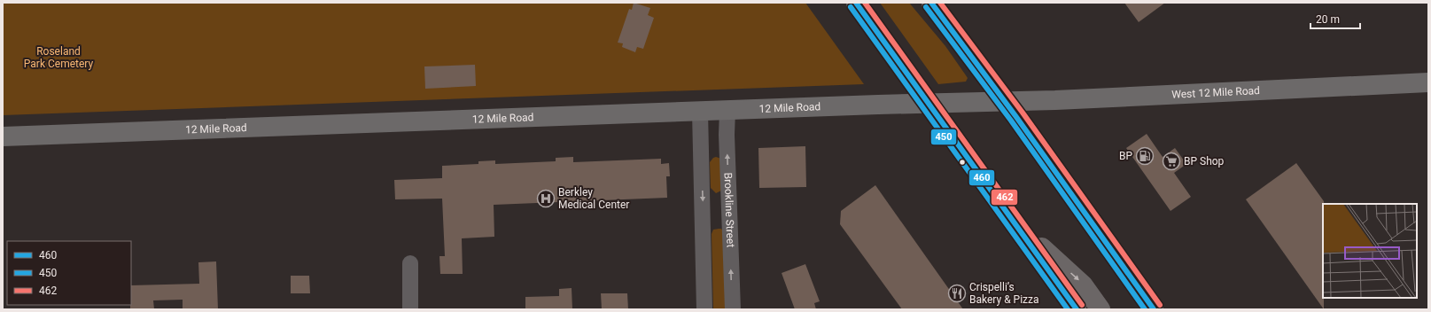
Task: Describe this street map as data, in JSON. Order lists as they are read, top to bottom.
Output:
{
  "streets": {
    "main road": ["West 12 Mile Road", "12 Mile Road"],
    "street": ["Brookline Street"]
  },
  "crossings": [
    ["West 12 Mile Road", "12 Mile Road"],
    ["12 Mile Road", "Brookline Street"]
  ],
  "parks": ["Roseland Park Cemetery"],
  "places": {
    "fuel station": ["BP"],
    "supermarket": ["BP Shop"],
    "hospital": ["Berkley Medical Center"],
    "restaurant": ["Crispelli’s Bakery & Pizza"]
  },
  "lines": ["transit line 460", "transit line 462", "transit line 450"],
  "legend": ["460", "450", "462"],
  "scale_bar": "20 m"
}
